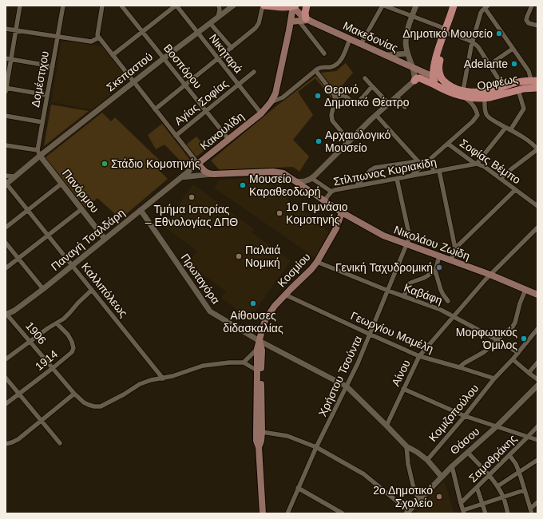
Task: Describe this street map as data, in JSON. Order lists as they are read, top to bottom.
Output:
{
  "streets": {
    "main road": [
      "Μακεδονίας",
      "Ορφέως",
      "Κακουλίδη",
      "Στίλπωνος Κυριακίδη",
      "Νικολάου Ζωίδη",
      "Κοσμίου"
    ],
    "street": [
      "Νικηταρά",
      "Βοσπόρου",
      "Σκεπαστού",
      "Δομέστιχου",
      "Αγίας Σοφίας",
      "Σοφίας Βέμπο",
      "Πανόρμου",
      "Παναγή Τσαλδάρη",
      "Πρωταγόρα",
      "Καλλιπόλεως",
      "Καβάφη",
      "Γεωργίου Μαμέλη",
      "1906",
      "1914",
      "Αίνου",
      "Χρήστου Τσούντα",
      "Κομιζοπούλου",
      "Θάσου",
      "Σαμοθράκης"
    ]
  },
  "crossings": [
    ["Μακεδονίας", "Ορφέως"],
    ["Μακεδονίας", "Κακουλίδη"],
    ["Νικηταρά", "Σκεπαστού"],
    ["Νικηταρά", "Αγίας Σοφίας"],
    ["Νικηταρά", "Κακουλίδη"],
    ["Βοσπόρου", "Σκεπαστού"],
    ["Βοσπόρου", "Αγίας Σοφίας"],
    ["Βοσπόρου", "Κακουλίδη"],
    ["Σκεπαστού", "Δομέστιχου"],
    ["Σκεπαστού", "Πανόρμου"],
    ["Σκεπαστού", "Καλλιπόλεως"],
    ["Δομέστιχου", "Πανόρμου"],
    ["Κακουλίδη", "Παναγή Τσαλδάρη"],
    ["Σοφίας Βέμπο", "Στίλπωνος Κυριακίδη"],
    ["Στίλπωνος Κυριακίδη", "Νικολάου Ζωίδη"],
    ["Πανόρμου", "Παναγή Τσαλδάρη"],
    ["Παναγή Τσαλδάρη", "Πρωταγόρα"],
    ["Παναγή Τσαλδάρη", "Καλλιπόλεως"],
    ["Παναγή Τσαλδάρη", "1906"],
    ["Νικολάου Ζωίδη", "Κοσμίου"],
    ["Νικολάου Ζωίδη", "Αίνου"],
    ["Νικολάου Ζωίδη", "Χρήστου Τσούντα"],
    ["Κοσμίου", "Πρωταγόρα"],
    ["Κοσμίου", "Καβάφη"],
    ["Κοσμίου", "Γεωργίου Μαμέλη"],
    ["Πρωταγόρα", "Αίνου"],
    ["Πρωταγόρα", "Χρήστου Τσούντα"],
    ["Πρωταγόρα", "Κομιζοπούλου"],
    ["Πρωταγόρα", "Θάσου"],
    ["Καλλιπόλεως", "1906"],
    ["Καβάφη", "Αίνου"],
    ["Καβάφη", "Χρήστου Τσούντα"],
    ["Καβάφη", "Κομιζοπούλου"],
    ["Γεωργίου Μαμέλη", "Αίνου"],
    ["Γεωργίου Μαμέλη", "Χρήστου Τσούντα"],
    ["Γεωργίου Μαμέλη", "Κομιζοπούλου"],
    ["1906", "1914"]
  ],
  "places": [
    "Δημοτικό Μουσείο",
    "Adelante",
    "Θερινό Δημοτικό Θέατρο",
    "Αρχαιολογικό Μουσείο",
    "Στάδιο Κομοτηνής",
    "Μουσείο Καραθεοδωρή",
    "Τμήμα Ιστορίας – Εθνολογίας ΔΠΘ",
    "1ο Γυμνάσιο Κομοτηνής",
    "Παλαιά Νομική",
    "Γενική Ταχυδρομική",
    "Αίθουσες διδασκαλίας",
    "Μορφωτικός Όμιλος",
    "2ο Δημοτικό Σχολείο"
  ]
}
